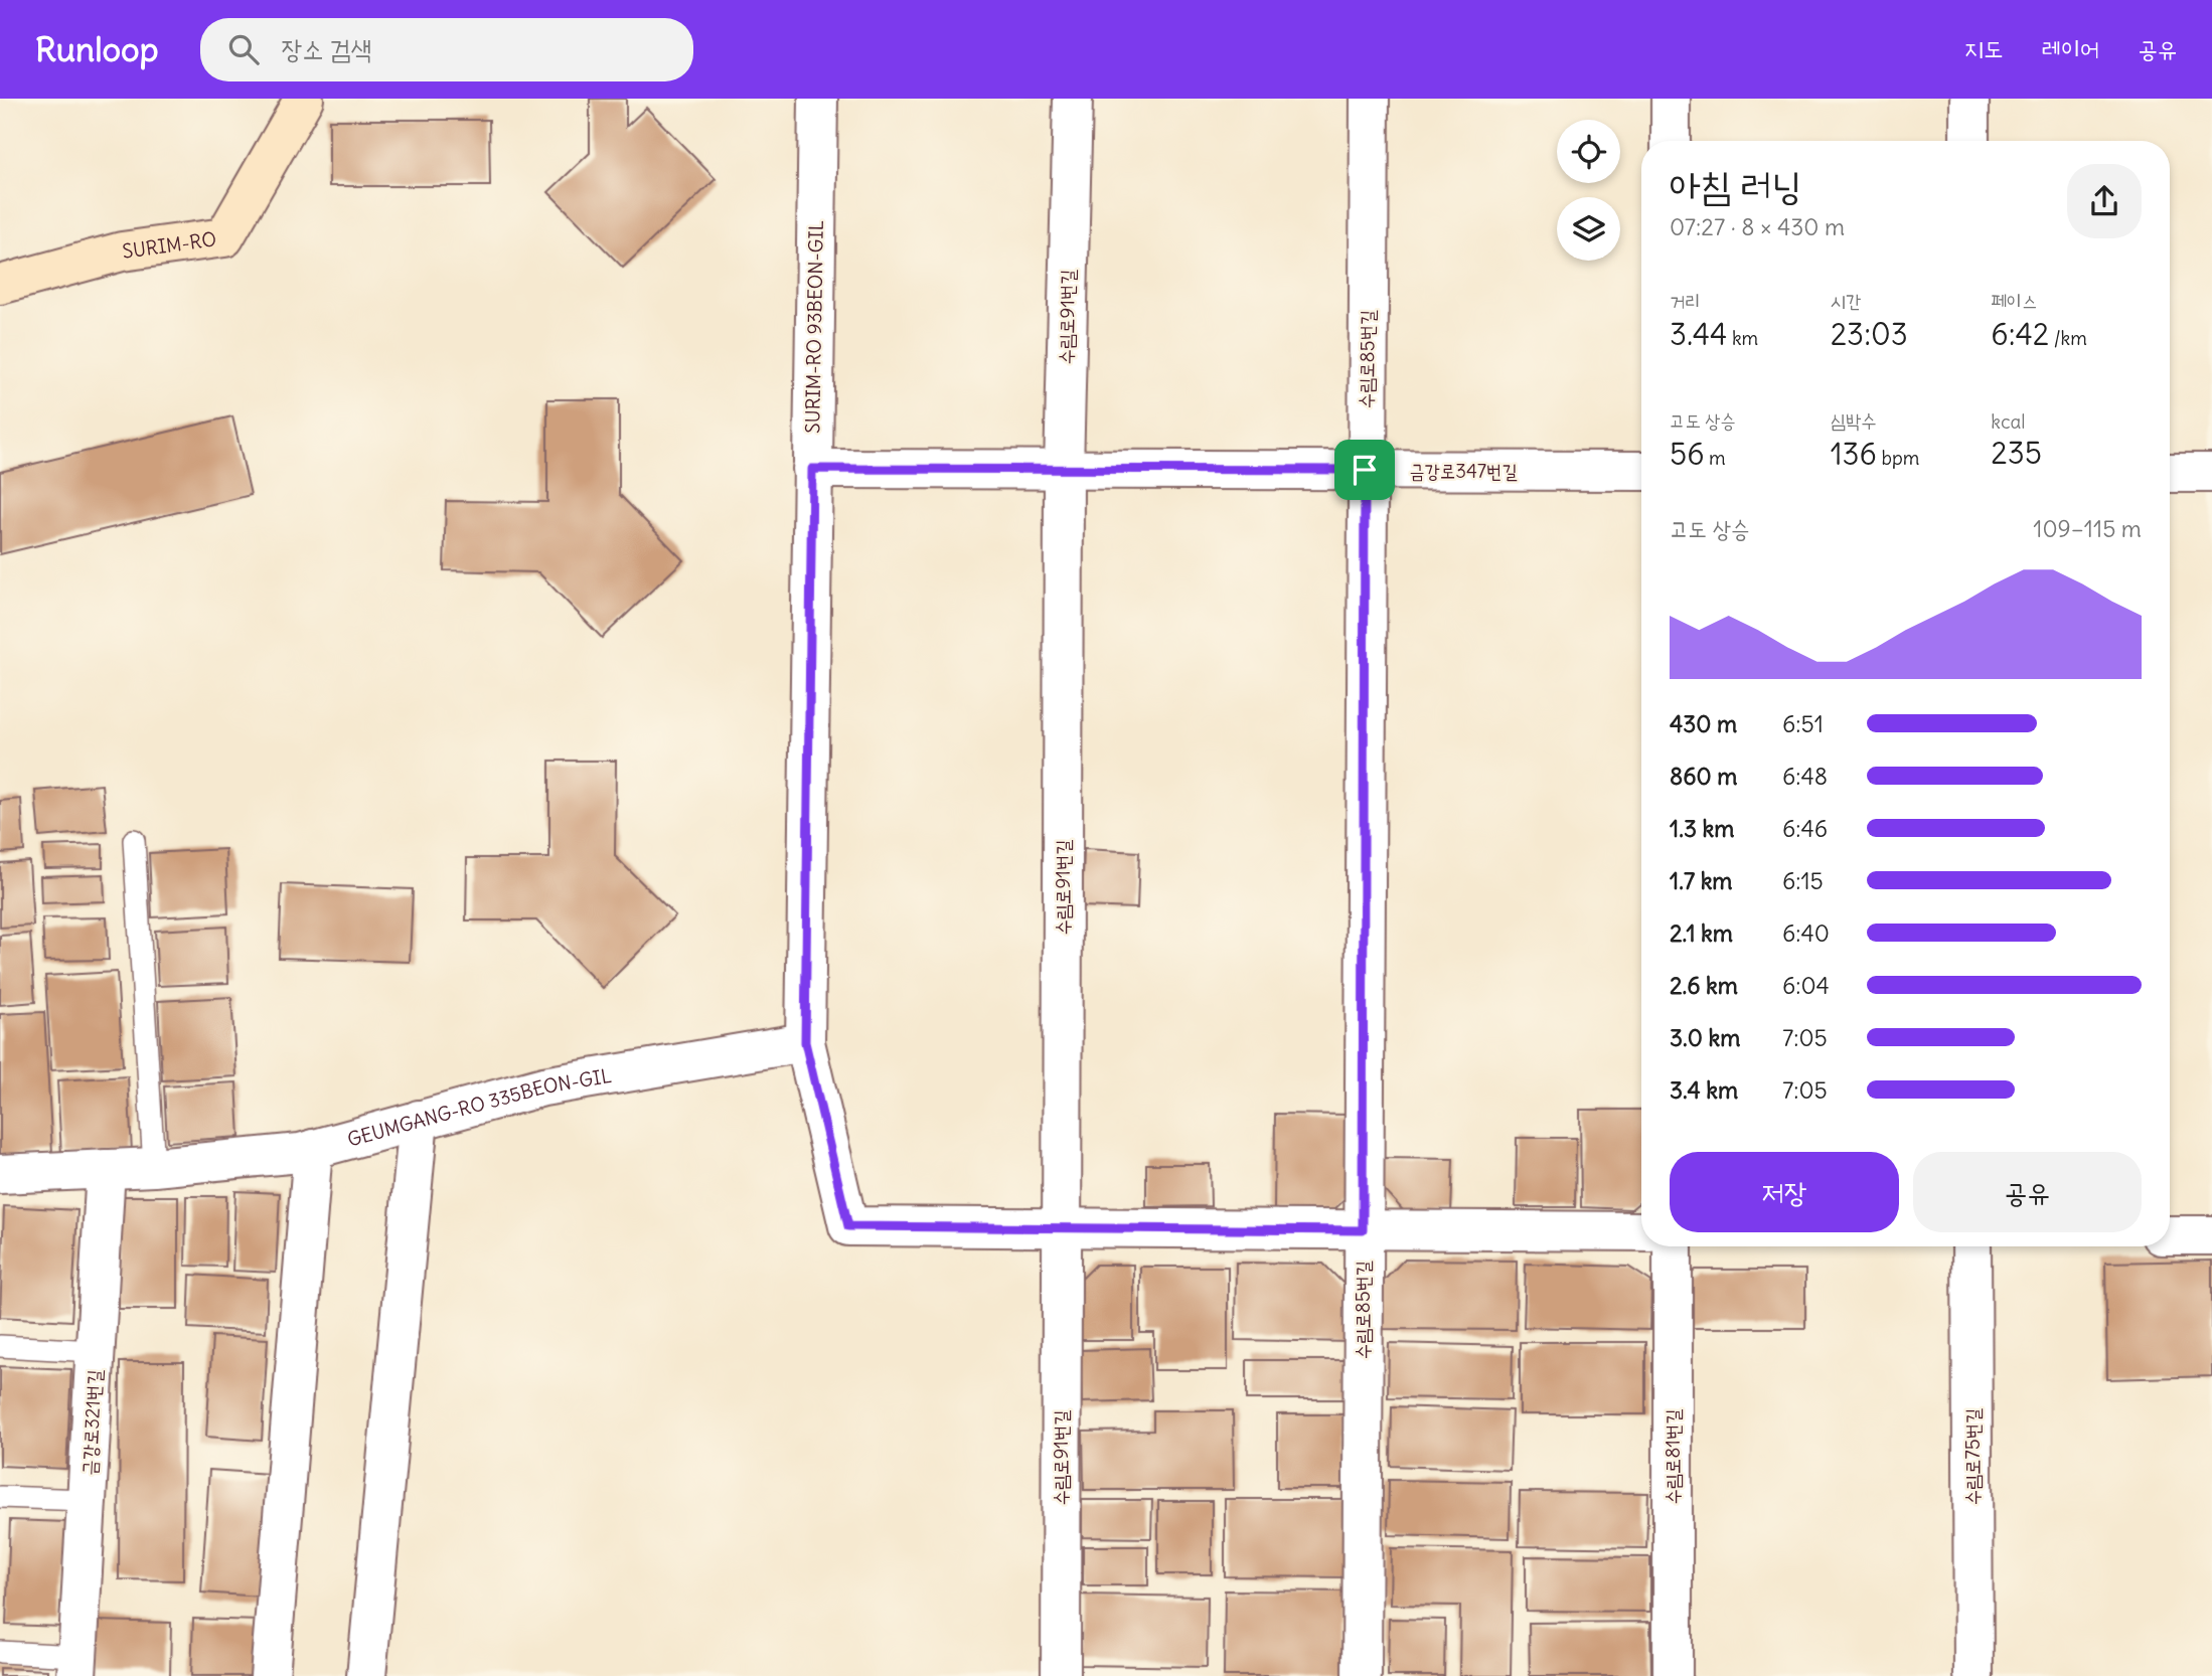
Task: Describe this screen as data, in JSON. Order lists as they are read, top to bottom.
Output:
{
  "streets": {
    "main road": ["SURIM-RO"],
    "street": [
      "수림로91번길",
      "SURIM-RO 93BEON-GIL",
      "수림로85번길",
      "금강로347번길",
      "GEUMGANG-RO 335BEON-GIL",
      "금강로321번길",
      "수림로81번길",
      "수림로75번길"
    ]
  },
  "crossings": [
    ["수림로91번길", "SURIM-RO 93BEON-GIL"],
    ["수림로91번길", "금강로347번길"],
    ["SURIM-RO 93BEON-GIL", "금강로347번길"],
    ["SURIM-RO 93BEON-GIL", "GEUMGANG-RO 335BEON-GIL"],
    ["수림로85번길", "금강로347번길"],
    ["GEUMGANG-RO 335BEON-GIL", "금강로321번길"]
  ],
  "page": {
    "header": "Runloop",
    "search": "장소 검색",
    "nav": ["지도", "레이어", "공유"],
    "heading": ["아침 러닝", "07:27 · 8 × 430 m"],
    "stats": [
      ["거리", "3.44 km"],
      ["시간", "23:03"],
      ["페이스", "6:42 /km"],
      ["고도 상승", "56 m"],
      ["심박수", "136 bpm"],
      ["kcal", "235"]
    ],
    "chart": ["고도 상승", "109–115 m"],
    "list": [
      {
        "name": "430 m",
        "note": "6:51"
      },
      {
        "name": "860 m",
        "note": "6:48"
      },
      {
        "name": "1.3 km",
        "note": "6:46"
      },
      {
        "name": "1.7 km",
        "note": "6:15"
      },
      {
        "name": "2.1 km",
        "note": "6:40"
      },
      {
        "name": "2.6 km",
        "note": "6:04"
      },
      {
        "name": "3.0 km",
        "note": "7:05"
      },
      {
        "name": "3.4 km",
        "note": "7:05"
      }
    ],
    "buttons": ["저장", "공유"]
  }
}
